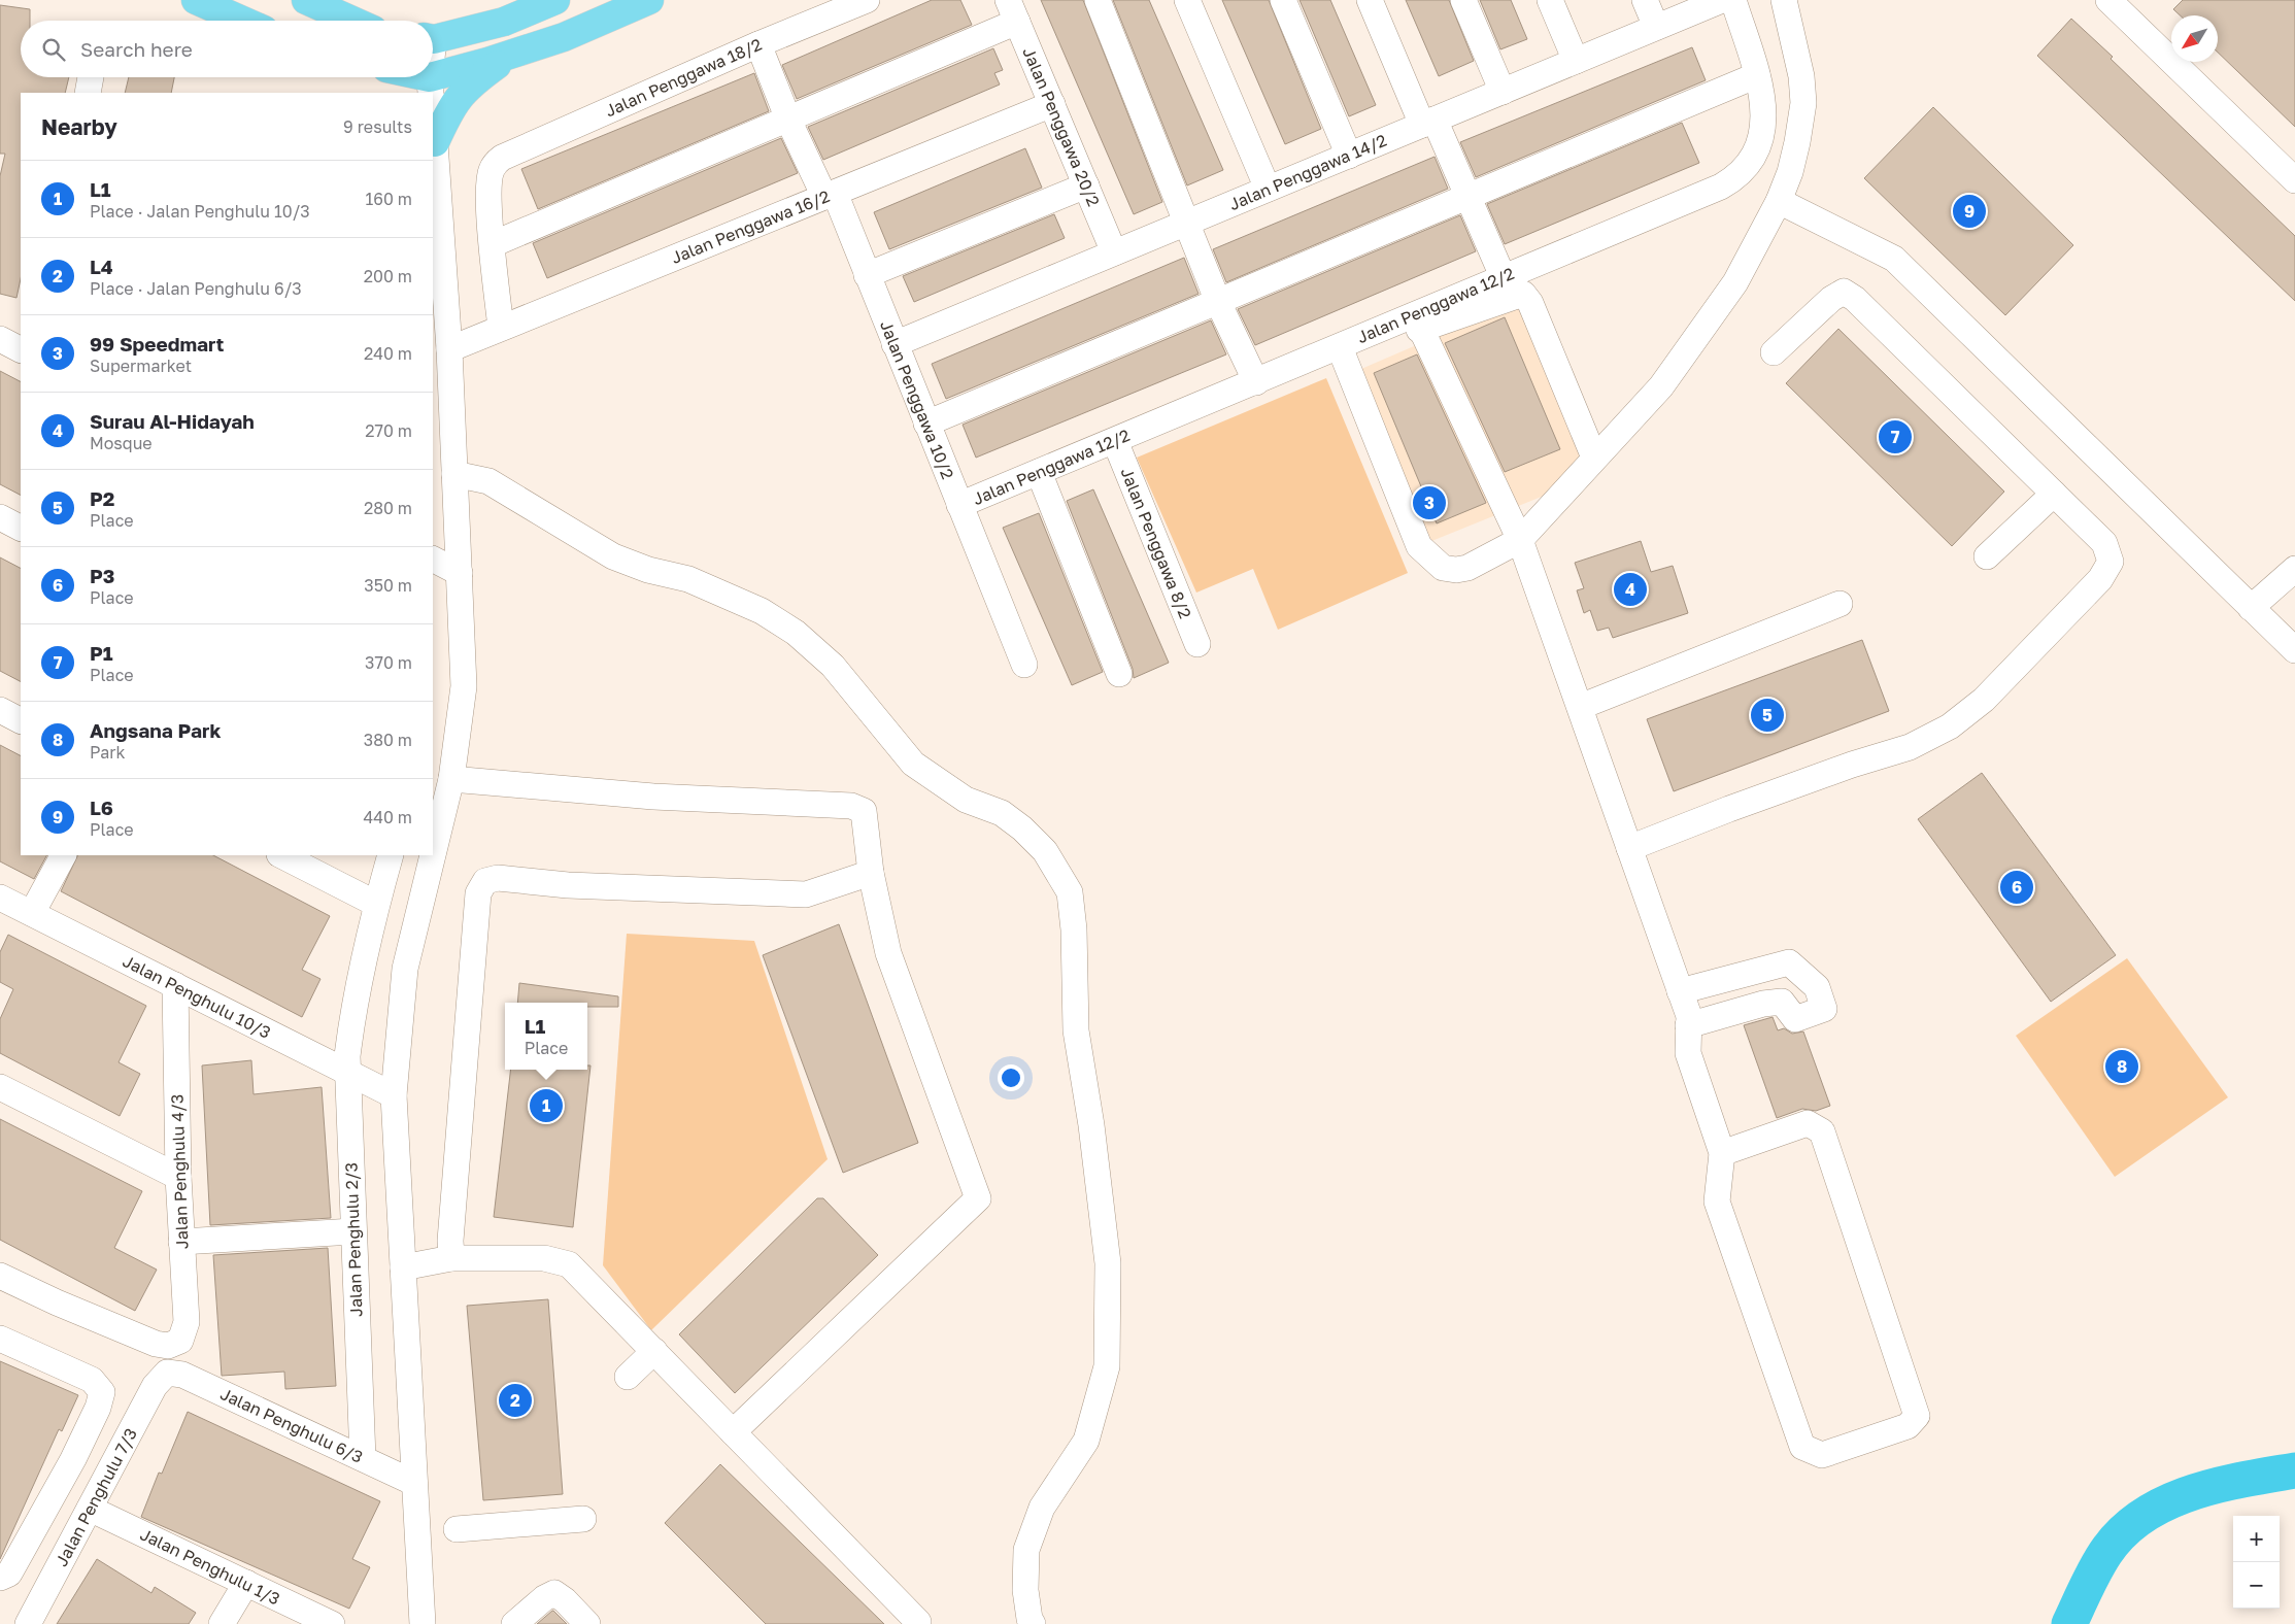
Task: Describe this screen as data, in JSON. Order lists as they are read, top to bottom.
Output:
{
  "streets": {
    "street": [
      "Jalan Penggawa 18/2",
      "Jalan Penggawa 20/2",
      "Jalan Penggawa 14/2",
      "Jalan Penggawa 16/2",
      "Jalan Penggawa 12/2",
      "Jalan Penggawa 10/2",
      "Jalan Penggawa 8/2",
      "Jalan Penghulu 10/3",
      "Jalan Penghulu 4/3",
      "Jalan Penghulu 2/3",
      "Jalan Penghulu 6/3",
      "Jalan Penghulu 7/3",
      "Jalan Penghulu 1/3"
    ]
  },
  "crossings": [
    ["Jalan Penggawa 18/2", "Jalan Penggawa 10/2"],
    ["Jalan Penggawa 20/2", "Jalan Penggawa 14/2"],
    ["Jalan Penggawa 20/2", "Jalan Penggawa 16/2"],
    ["Jalan Penggawa 14/2", "Jalan Penggawa 10/2"],
    ["Jalan Penggawa 16/2", "Jalan Penggawa 10/2"],
    ["Jalan Penggawa 12/2", "Jalan Penggawa 10/2"],
    ["Jalan Penggawa 12/2", "Jalan Penggawa 8/2"],
    ["Jalan Penghulu 10/3", "Jalan Penghulu 4/3"],
    ["Jalan Penghulu 10/3", "Jalan Penghulu 2/3"],
    ["Jalan Penghulu 2/3", "Jalan Penghulu 6/3"],
    ["Jalan Penghulu 6/3", "Jalan Penghulu 7/3"],
    ["Jalan Penghulu 7/3", "Jalan Penghulu 1/3"]
  ],
  "north": "bottom left",
  "page": {
    "search": "Search here",
    "heading": ["Nearby", "9 results"],
    "list": [
      {
        "mark": "1",
        "name": "L1",
        "note": "Place · Jalan Penghulu 10/3",
        "value": "160 m"
      },
      {
        "mark": "2",
        "name": "L4",
        "note": "Place · Jalan Penghulu 6/3",
        "value": "200 m"
      },
      {
        "mark": "3",
        "name": "99 Speedmart",
        "note": "Supermarket",
        "value": "240 m"
      },
      {
        "mark": "4",
        "name": "Surau Al-Hidayah",
        "note": "Mosque",
        "value": "270 m"
      },
      {
        "mark": "5",
        "name": "P2",
        "note": "Place",
        "value": "280 m"
      },
      {
        "mark": "6",
        "name": "P3",
        "note": "Place",
        "value": "350 m"
      },
      {
        "mark": "7",
        "name": "P1",
        "note": "Place",
        "value": "370 m"
      },
      {
        "mark": "8",
        "name": "Angsana Park",
        "note": "Park",
        "value": "380 m"
      },
      {
        "mark": "9",
        "name": "L6",
        "note": "Place",
        "value": "440 m"
      }
    ],
    "pins": [
      "9",
      "7",
      "3",
      "4",
      "5",
      "6",
      "8",
      "1",
      "2"
    ],
    "popup": ["L1", "Place"],
    "map_buttons": ["+", "−"]
  }
}
